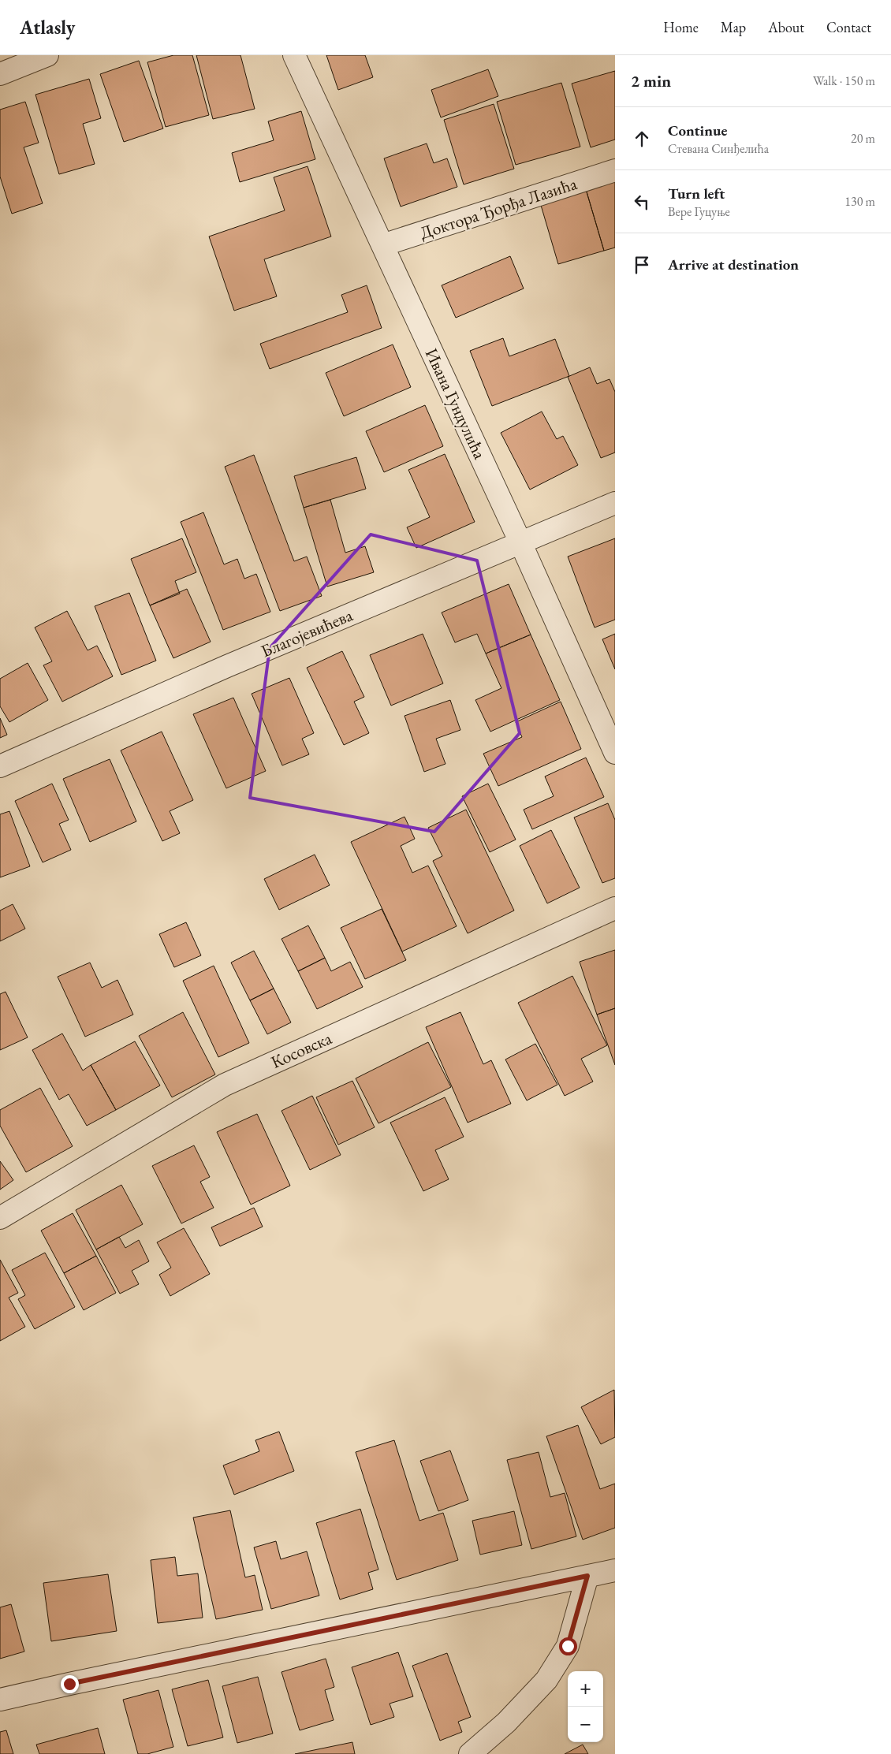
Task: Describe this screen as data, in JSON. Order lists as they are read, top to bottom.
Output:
{
  "streets": {
    "street": [
      "Доктора Ђорђа Лазића",
      "Ивана Гундулића",
      "Благојевићева",
      "Косовска"
    ]
  },
  "crossings": [
    ["Доктора Ђорђа Лазића", "Ивана Гундулића"],
    ["Ивана Гундулића", "Благојевићева"]
  ],
  "page": {
    "header": "Atlasly",
    "nav": [
      "Home",
      "Map",
      "About",
      "Contact"
    ],
    "heading": ["2 min", "Walk · 150 m"],
    "list": [
      ["Continue", "Стевана Синђелића", "20 m"],
      ["Turn left", "Вере Гуцуње", "130 m"],
      "Arrive at destination"
    ],
    "map_buttons": ["+", "−"]
  }
}
